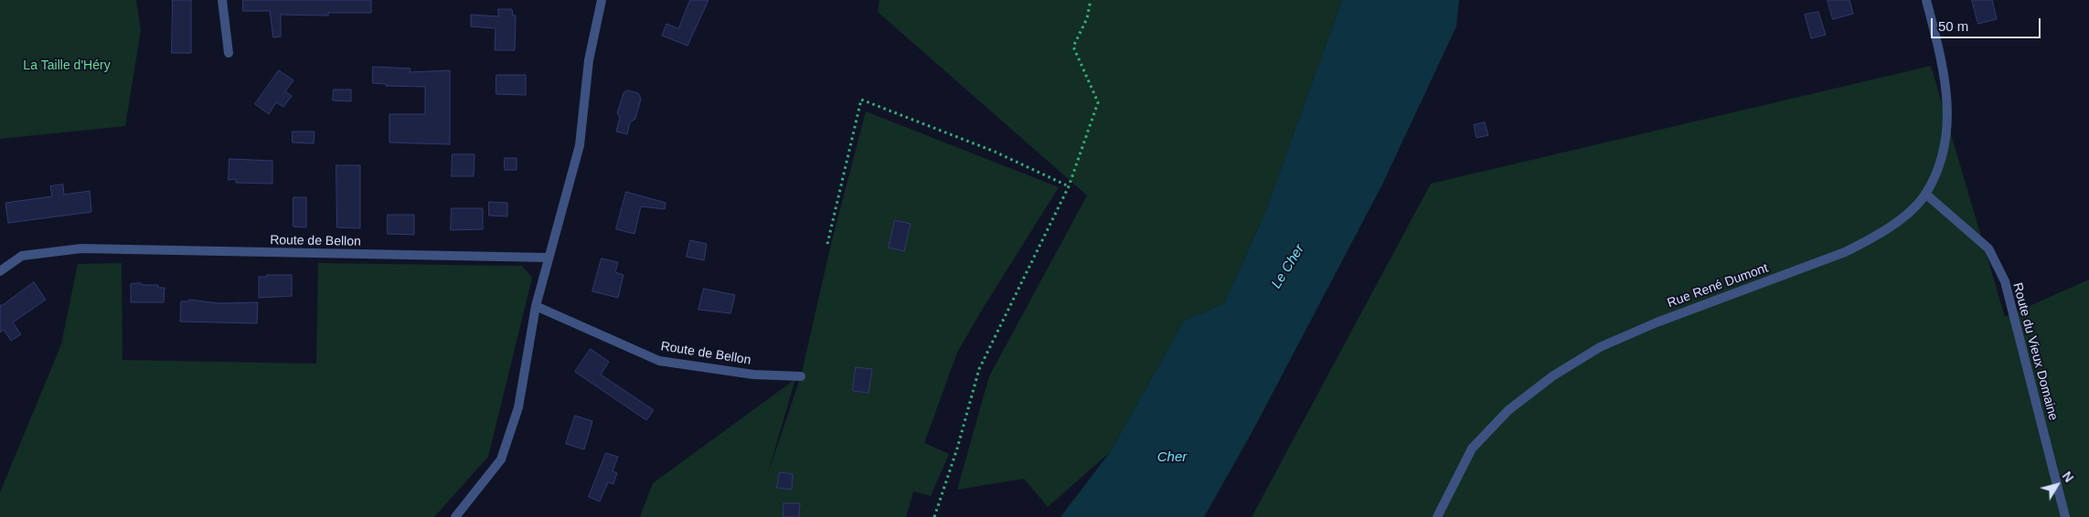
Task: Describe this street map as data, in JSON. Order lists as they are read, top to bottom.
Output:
{
  "streets": {
    "street": ["Route de Bellon", "Rue René Dumont", "Route du Vieux Domaine"]
  },
  "crossings": [
    ["Rue René Dumont", "Route du Vieux Domaine"]
  ],
  "water": ["Le Cher", "Cher"],
  "parks": ["La Taille d'Héry"],
  "scale_bar": "50 m",
  "north": "top right"
}
